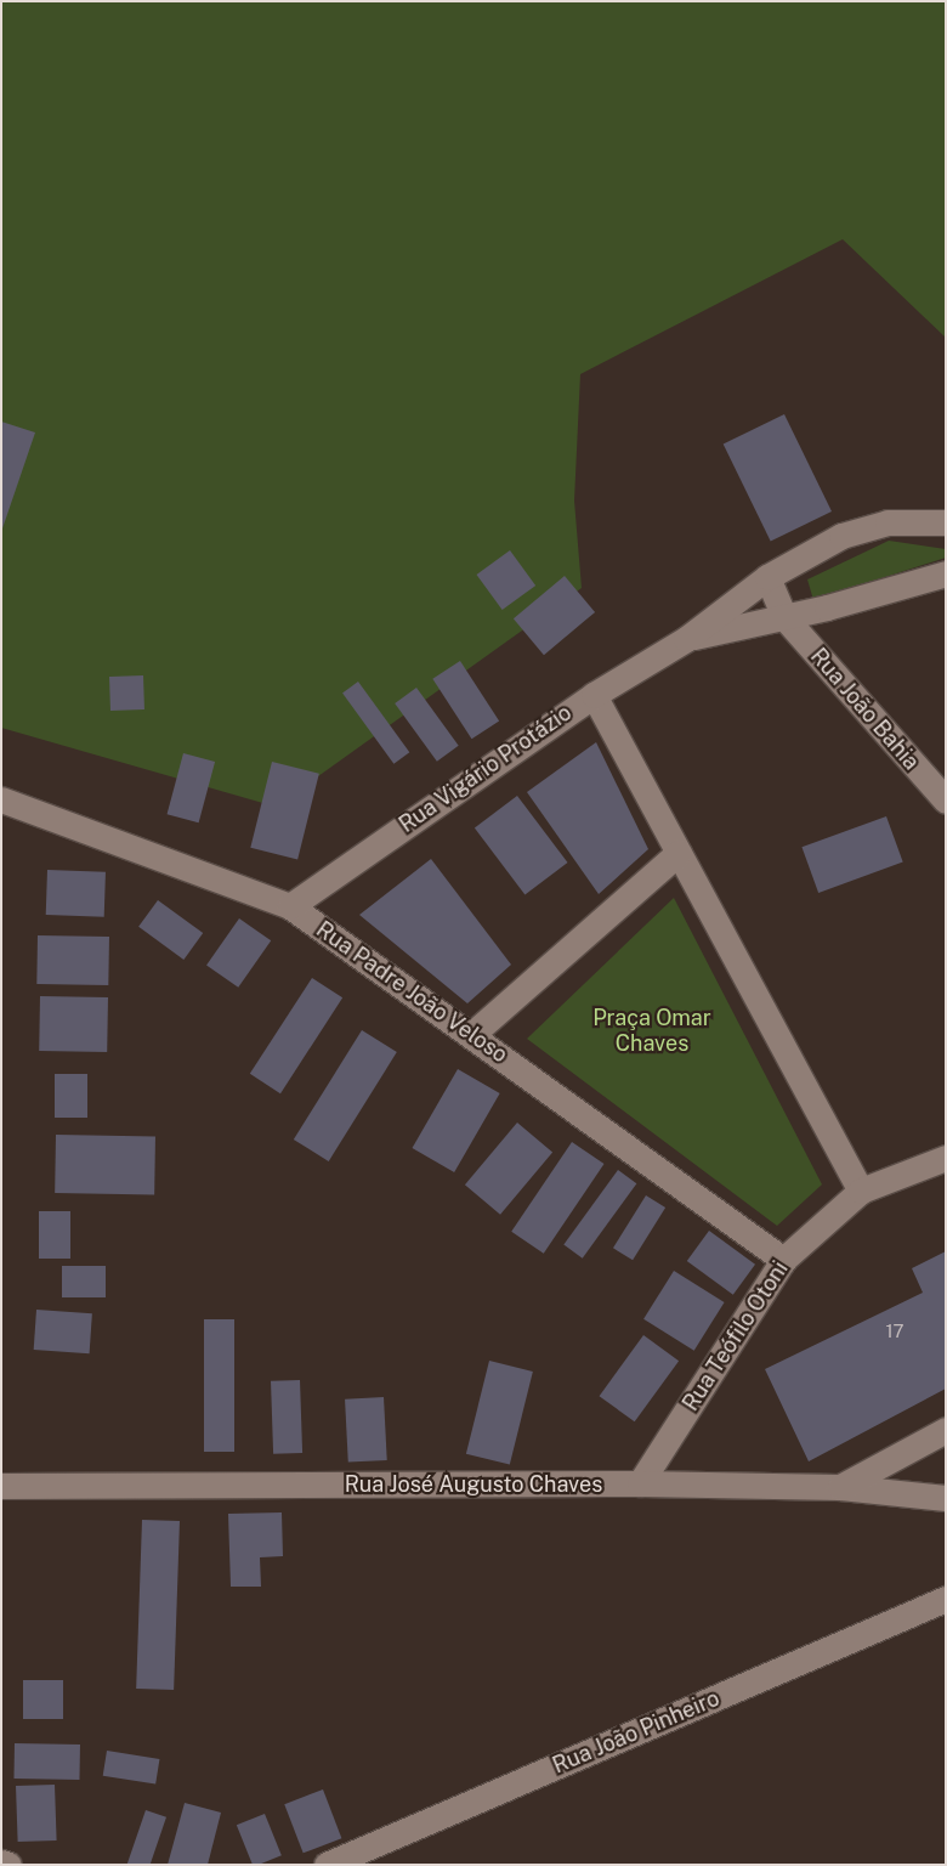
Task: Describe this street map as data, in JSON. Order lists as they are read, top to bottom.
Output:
{
  "streets": {
    "street": [
      "Rua João Bahia",
      "Rua Vigário Protázio",
      "Rua Padre João Veloso",
      "Rua Teófilo Otoni",
      "Rua José Augusto Chaves",
      "Rua João Pinheiro"
    ]
  },
  "crossings": [
    ["Rua João Bahia", "Rua Vigário Protázio"],
    ["Rua Vigário Protázio", "Rua Padre João Veloso"],
    ["Rua Padre João Veloso", "Rua Teófilo Otoni"],
    ["Rua Teófilo Otoni", "Rua José Augusto Chaves"]
  ],
  "parks": ["Praça Omar Chaves"],
  "house_numbers": ["17"]
}
